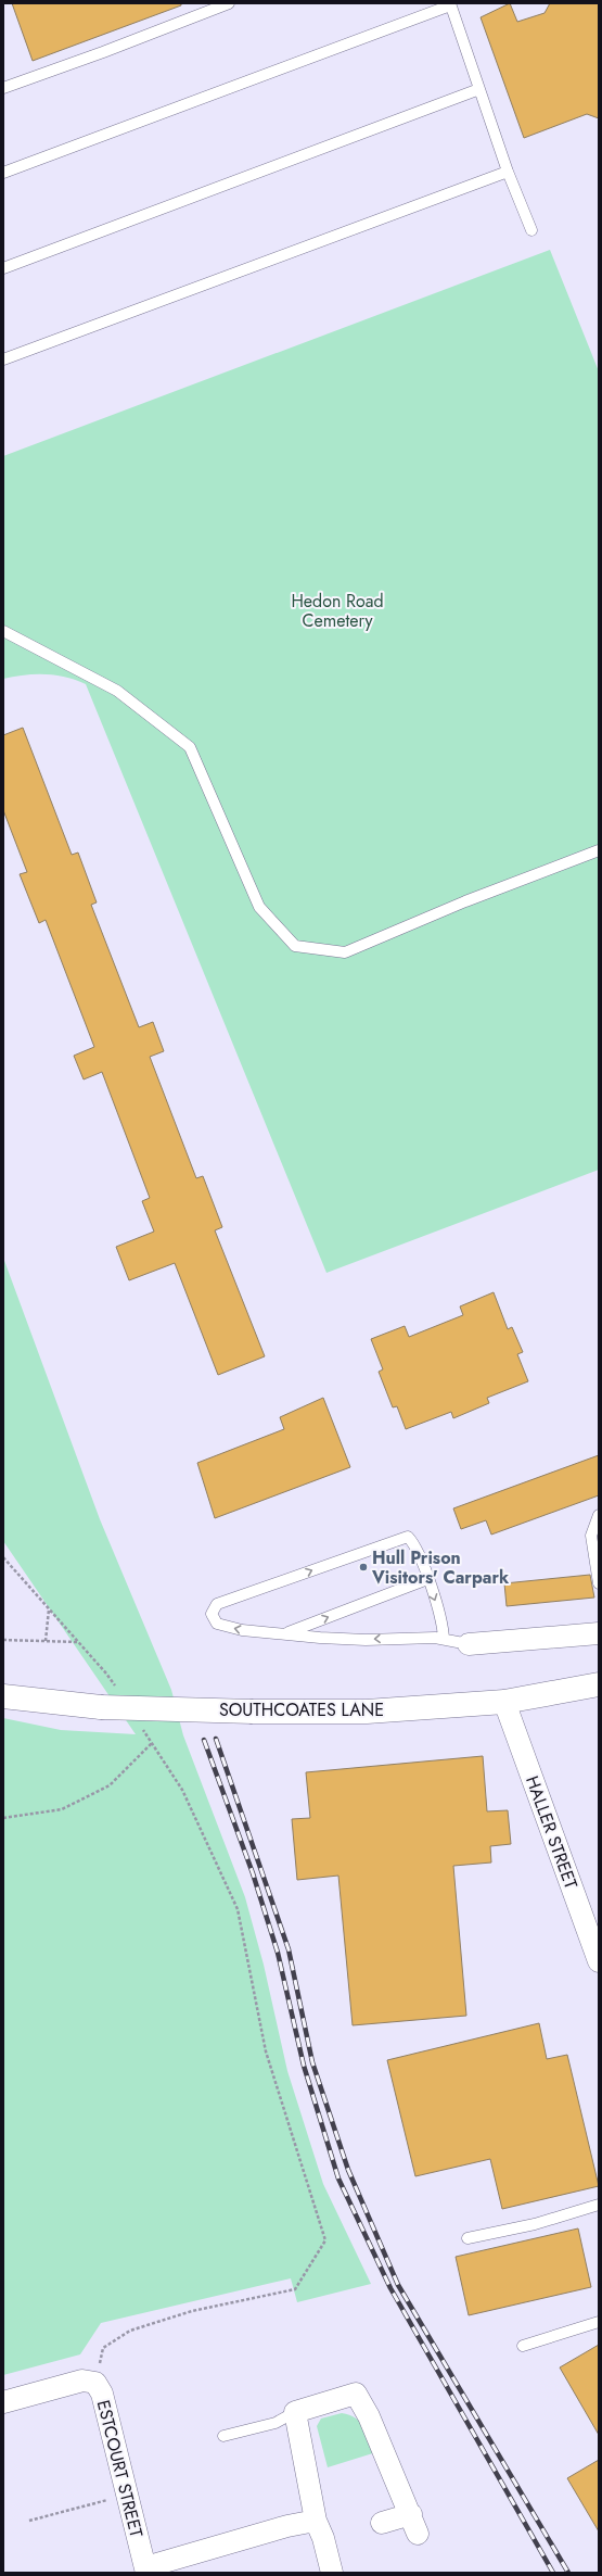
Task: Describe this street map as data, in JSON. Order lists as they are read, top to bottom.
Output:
{
  "streets": {
    "street": ["SOUTHCOATES LANE", "HALLER STREET", "ESTCOURT STREET"]
  },
  "crossings": [
    ["SOUTHCOATES LANE", "HALLER STREET"]
  ],
  "parks": ["Hedon Road Cemetery"],
  "places": ["Hull Prison Visitors' Carpark"]
}
